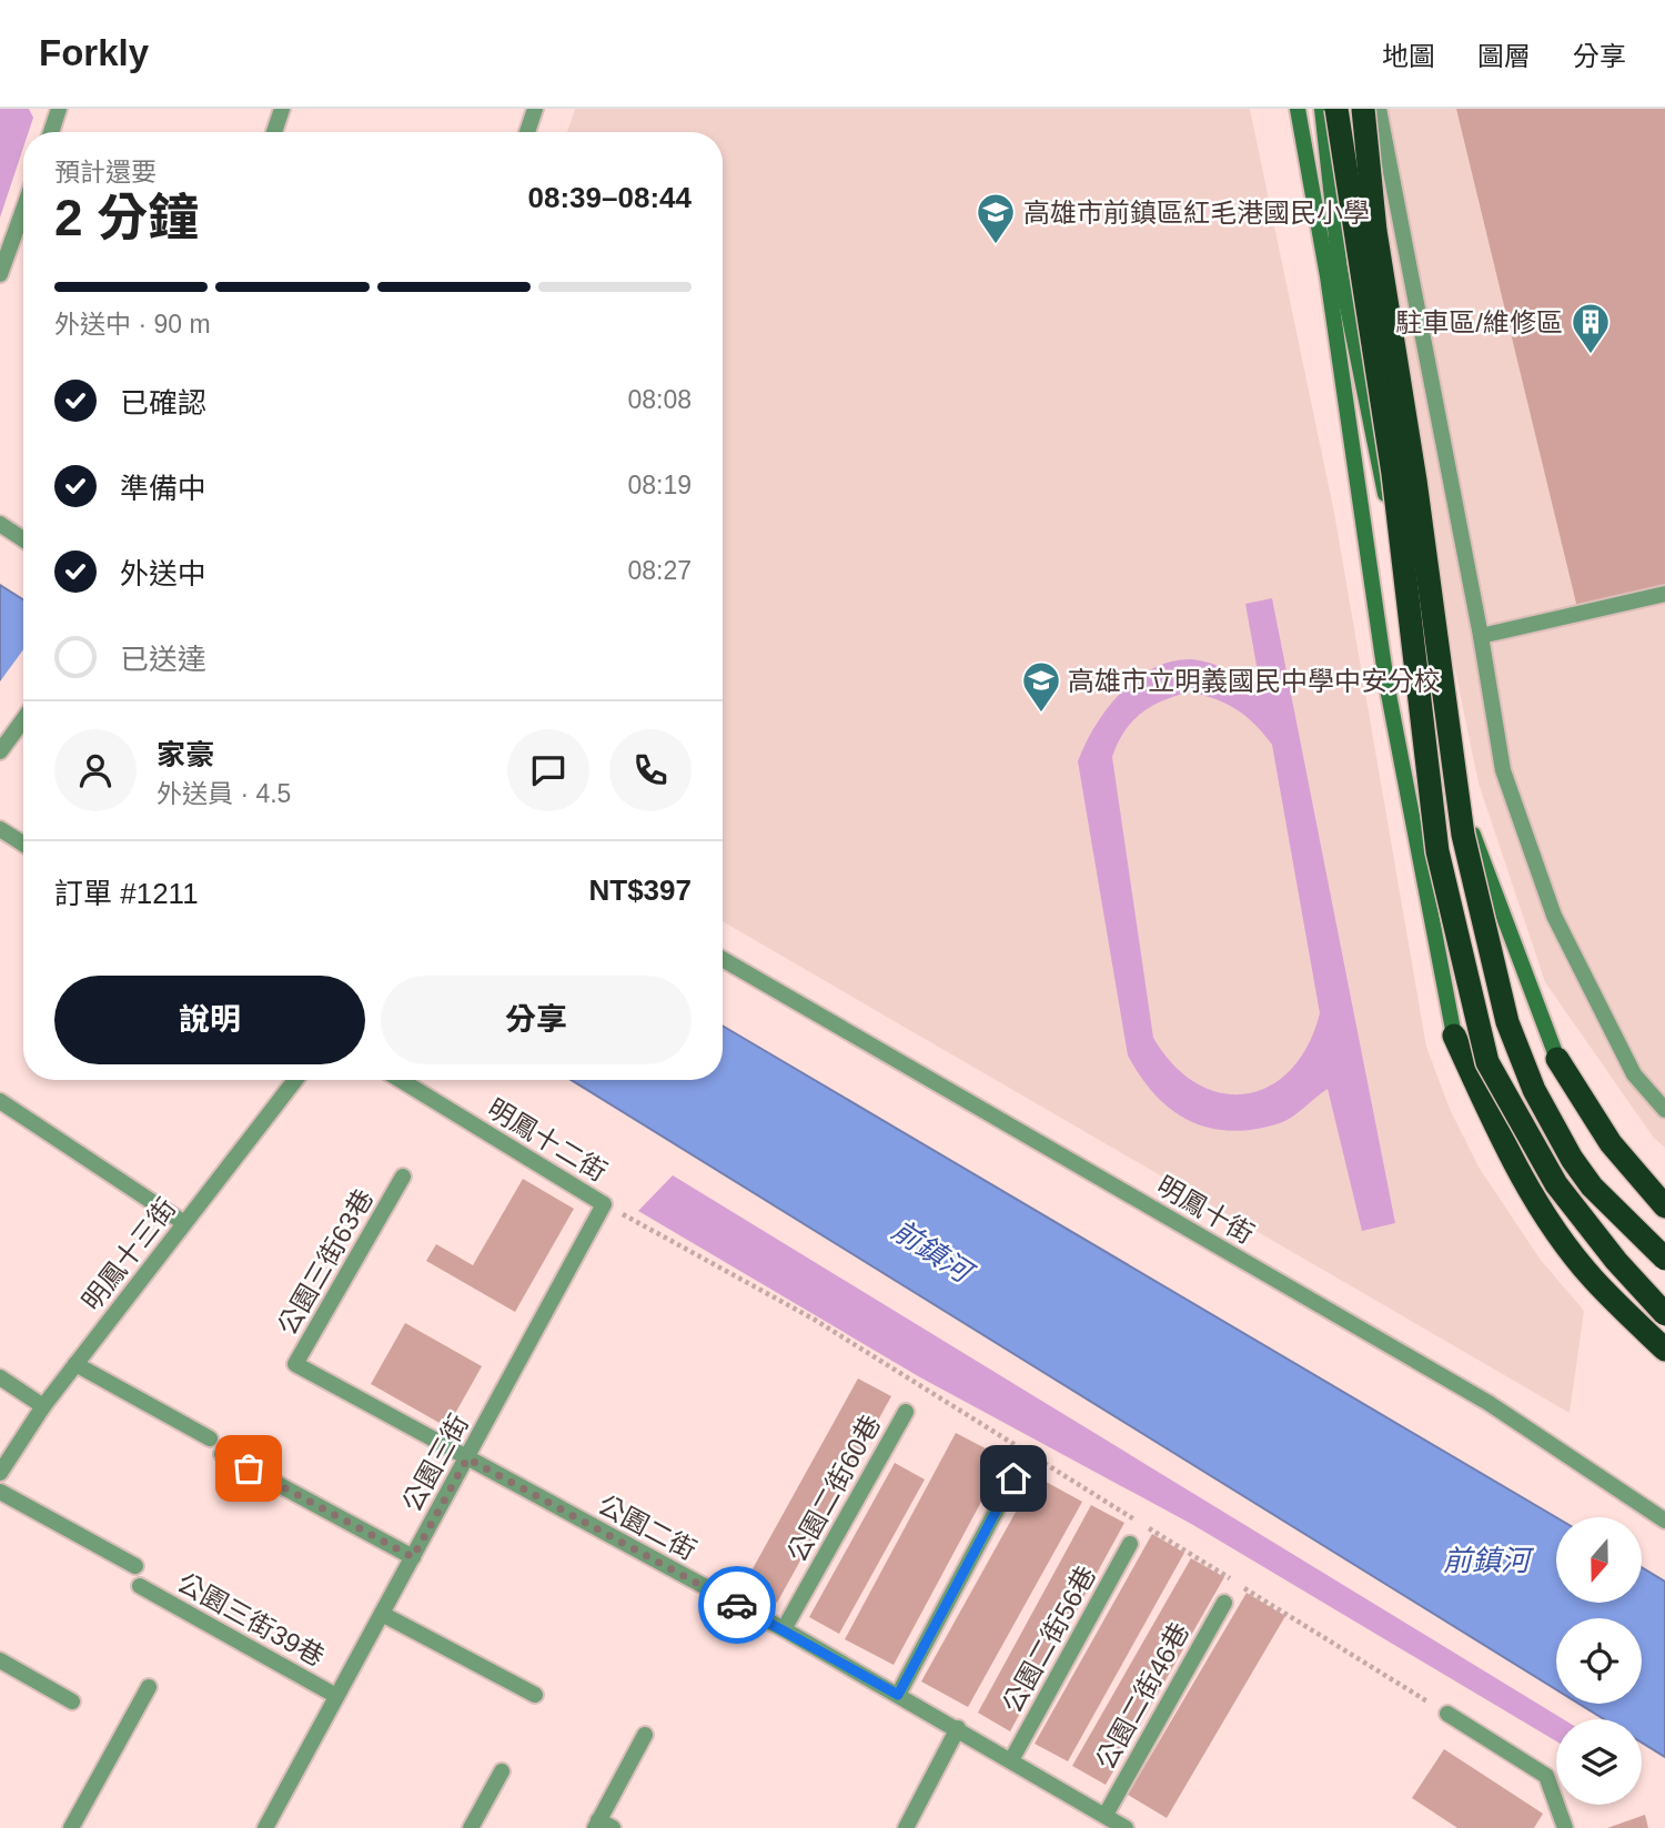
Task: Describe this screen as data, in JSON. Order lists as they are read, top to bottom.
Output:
{
  "streets": {
    "street": [
      "明鳳十二街",
      "明鳳十街",
      "明鳳十三街",
      "公園三街63巷",
      "公園三街",
      "公園二街60巷",
      "公園二街",
      "公園三街39巷",
      "公園二街56巷",
      "公園二街46巷"
    ]
  },
  "crossings": [
    ["明鳳十二街", "公園三街"],
    ["公園三街63巷", "公園三街"],
    ["公園三街63巷", "公園二街"],
    ["公園三街", "公園二街"],
    ["公園三街", "公園三街39巷"],
    ["公園二街60巷", "公園二街"],
    ["公園二街", "公園二街56巷"],
    ["公園二街", "公園二街46巷"]
  ],
  "water": ["前鎮河"],
  "places": {
    "school or university": ["高雄市前鎮區紅毛港國民小學", "高雄市立明義國民中學中安分校"],
    "building": ["駐車區/維修區"]
  },
  "north": "bottom",
  "page": {
    "header": "Forkly",
    "nav": ["地圖", "圖層", "分享"],
    "heading": ["2 分鐘", "預計還要", "08:39–08:44"],
    "panel": [
      "家豪",
      "外送員 · 4.5",
      "訂單 #1211",
      "NT$397"
    ],
    "bar": "外送中 · 90 m",
    "list": [
      ["已確認", "08:08"],
      ["準備中", "08:19"],
      ["外送中", "08:27"],
      "已送達"
    ],
    "buttons": ["說明", "分享"]
  }
}
